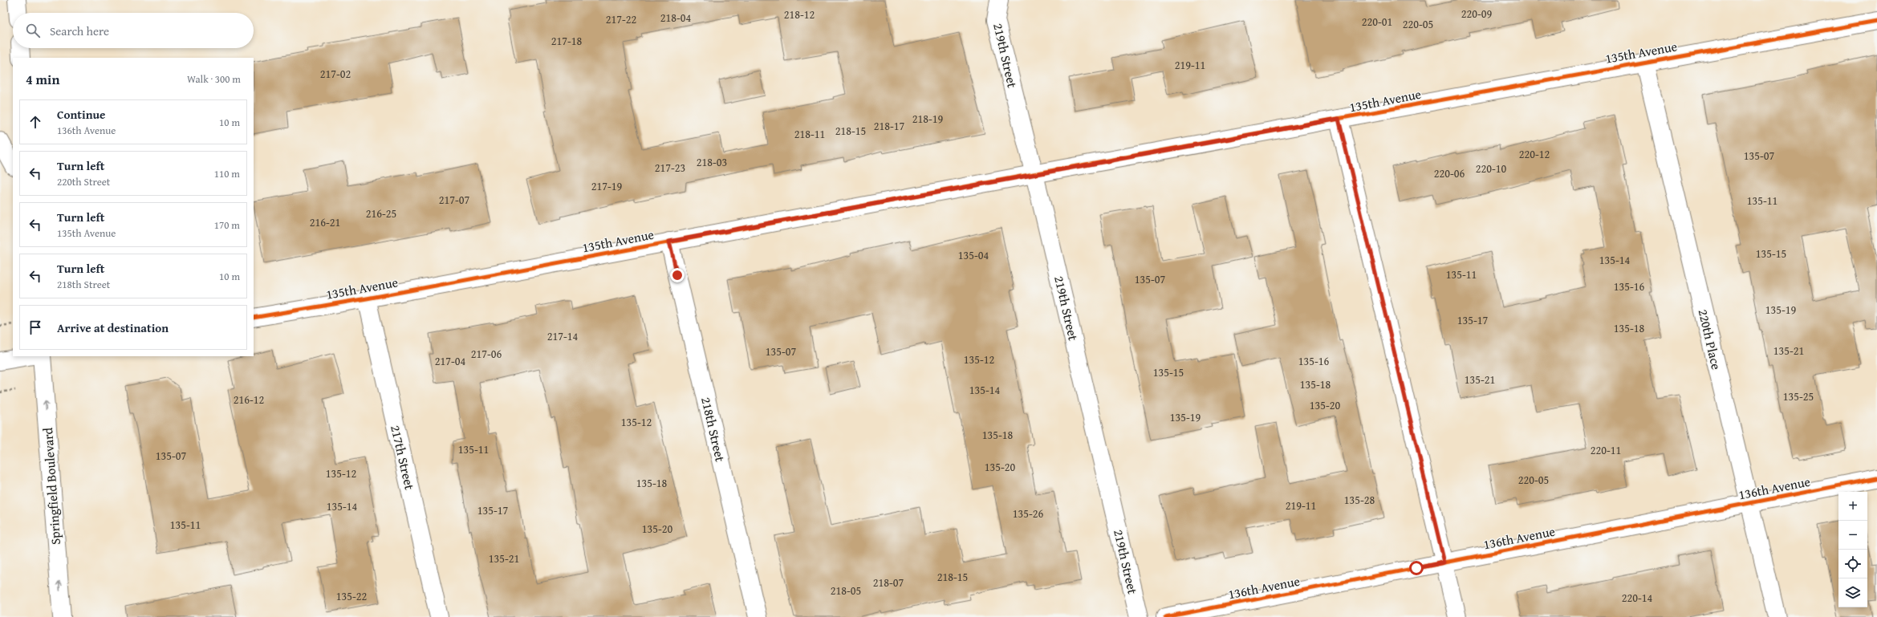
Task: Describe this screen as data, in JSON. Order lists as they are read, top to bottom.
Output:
{
  "streets": {
    "street": [
      "135th Avenue",
      "219th Street",
      "220th Place",
      "218th Street",
      "217th Street",
      "Springfield Boulevard",
      "136th Avenue"
    ]
  },
  "crossings": [
    ["135th Avenue", "219th Street"],
    ["135th Avenue", "220th Place"],
    ["135th Avenue", "218th Street"],
    ["135th Avenue", "217th Street"],
    ["220th Place", "136th Avenue"]
  ],
  "one_way": ["Springfield Boulevard"],
  "house_numbers": [
    "220-09",
    "218-12",
    "218-04",
    "217-22",
    "220-01",
    "220-05",
    "217-18",
    "219-11",
    "217-02",
    "218-19",
    "218-17",
    "218-15",
    "218-11",
    "220-12",
    "135-07",
    "218-03",
    "217-23",
    "220-10",
    "220-06",
    "217-19",
    "217-07",
    "135-11",
    "216-25",
    "216-21",
    "135-15",
    "135-04",
    "135-14",
    "135-11",
    "135-07",
    "135-16",
    "135-19",
    "135-17",
    "135-18",
    "217-14",
    "135-21",
    "135-07",
    "217-06",
    "135-12",
    "217-04",
    "135-16",
    "135-15",
    "135-21",
    "135-18",
    "135-14",
    "135-25",
    "216-12",
    "135-20",
    "135-19",
    "135-12",
    "135-18",
    "135-11",
    "220-11",
    "135-07",
    "135-20",
    "135-12",
    "220-05",
    "135-18",
    "135-28",
    "219-11",
    "135-14",
    "135-17",
    "135-26",
    "135-11",
    "135-20",
    "135-21",
    "218-15",
    "218-07",
    "218-05",
    "135-22",
    "220-14"
  ],
  "page": {
    "search": "Search here",
    "heading": ["4 min", "Walk · 300 m"],
    "list": [
      ["Continue", "136th Avenue", "10 m"],
      ["Turn left", "220th Street", "110 m"],
      ["Turn left", "135th Avenue", "170 m"],
      ["Turn left", "218th Street", "10 m"],
      "Arrive at destination"
    ],
    "map_buttons": ["+", "−"]
  }
}
